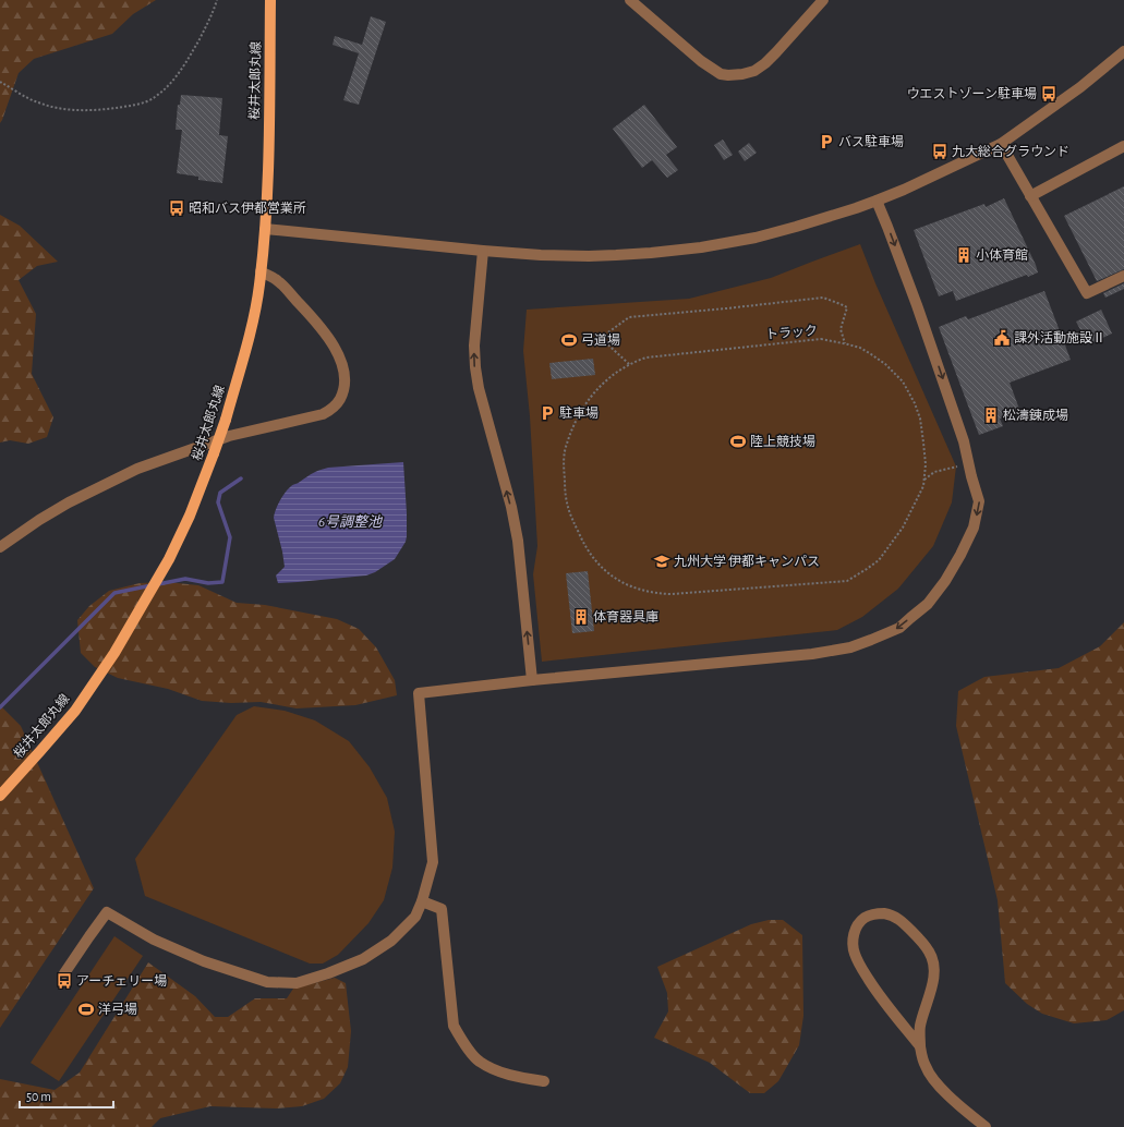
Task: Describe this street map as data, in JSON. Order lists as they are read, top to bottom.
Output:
{
  "streets": {
    "main road": ["桜井太郎丸線"],
    "path": ["トラック"]
  },
  "water": ["6号調整池"],
  "places": {
    "bus stop": [
      "ウエストゾーン駐車場",
      "九大総合グラウンド",
      "昭和バス伊都営業所",
      "アーチェリー場"
    ],
    "parking": ["バス駐車場", "駐車場"],
    "building": ["小体育館", "松濤錬成場", "体育器具庫"],
    "public building": ["課外活動施設Ⅱ"],
    "sports": ["弓道場", "陸上競技場", "洋弓場"],
    "school or university": ["九州大学 伊都キャンパス"]
  },
  "scale_bar": "50 m"
}
